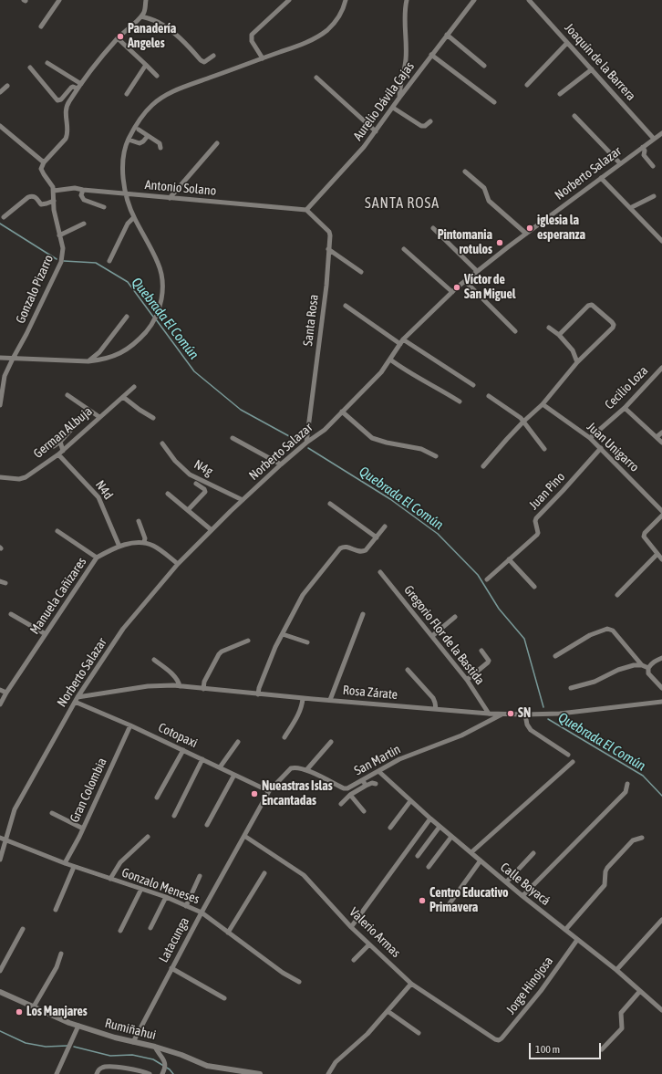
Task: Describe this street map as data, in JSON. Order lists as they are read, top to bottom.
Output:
{
  "streets": {
    "street": [
      "Joaquín de la Barrera",
      "Aurelio Dávila Cajas",
      "Norberto Salazar",
      "Antonio Solano",
      "Gonzalo Pizarro",
      "Santa Rosa",
      "Cecilio Loza",
      "German ALbuja",
      "Juan Unigarro",
      "N4g",
      "N4d",
      "Juan Pino",
      "Manuela Cañizares",
      "Gregorio Flor de la Bastida",
      "Rosa Zárate",
      "Cotopaxi",
      "San Martin",
      "Gran Colombia",
      "Calle Boyacá",
      "Gonzalo Meneses",
      "Valerio Armas",
      "Latacunga",
      "Jorge Hinojosa",
      "Rumiñahui"
    ]
  },
  "crossings": [
    ["Joaquín de la Barrera", "Norberto Salazar"],
    ["Aurelio Dávila Cajas", "Antonio Solano"],
    ["Aurelio Dávila Cajas", "Santa Rosa"],
    ["Norberto Salazar", "Santa Rosa"],
    ["Norberto Salazar", "N4g"],
    ["Norberto Salazar", "Rosa Zárate"],
    ["Norberto Salazar", "Cotopaxi"],
    ["Norberto Salazar", "Gonzalo Meneses"],
    ["Antonio Solano", "Gonzalo Pizarro"],
    ["Antonio Solano", "Santa Rosa"],
    ["Cecilio Loza", "Juan Unigarro"],
    ["German ALbuja", "N4d"],
    ["Juan Unigarro", "Juan Pino"],
    ["N4d", "Manuela Cañizares"],
    ["Gregorio Flor de la Bastida", "Rosa Zárate"],
    ["Rosa Zárate", "Cotopaxi"],
    ["Rosa Zárate", "San Martin"],
    ["Cotopaxi", "San Martin"],
    ["Cotopaxi", "Gran Colombia"],
    ["Cotopaxi", "Latacunga"],
    ["San Martin", "Calle Boyacá"],
    ["San Martin", "Latacunga"],
    ["Gran Colombia", "Gonzalo Meneses"],
    ["Calle Boyacá", "Jorge Hinojosa"],
    ["Gonzalo Meneses", "Latacunga"],
    ["Valerio Armas", "Latacunga"],
    ["Valerio Armas", "Jorge Hinojosa"],
    ["Latacunga", "Rumiñahui"]
  ],
  "districts": ["SANTA ROSA"],
  "water": ["Quebrada El Común"],
  "places": [
    "Panadería Angeles",
    "iglesia la esperanza",
    "Pintomania rotulos",
    "Víctor de San Miguel",
    "SN",
    "Nueastras Islas Encantadas",
    "Centro Educativo Primavera",
    "Los Manjares"
  ],
  "scale_bar": "100 m"
}
